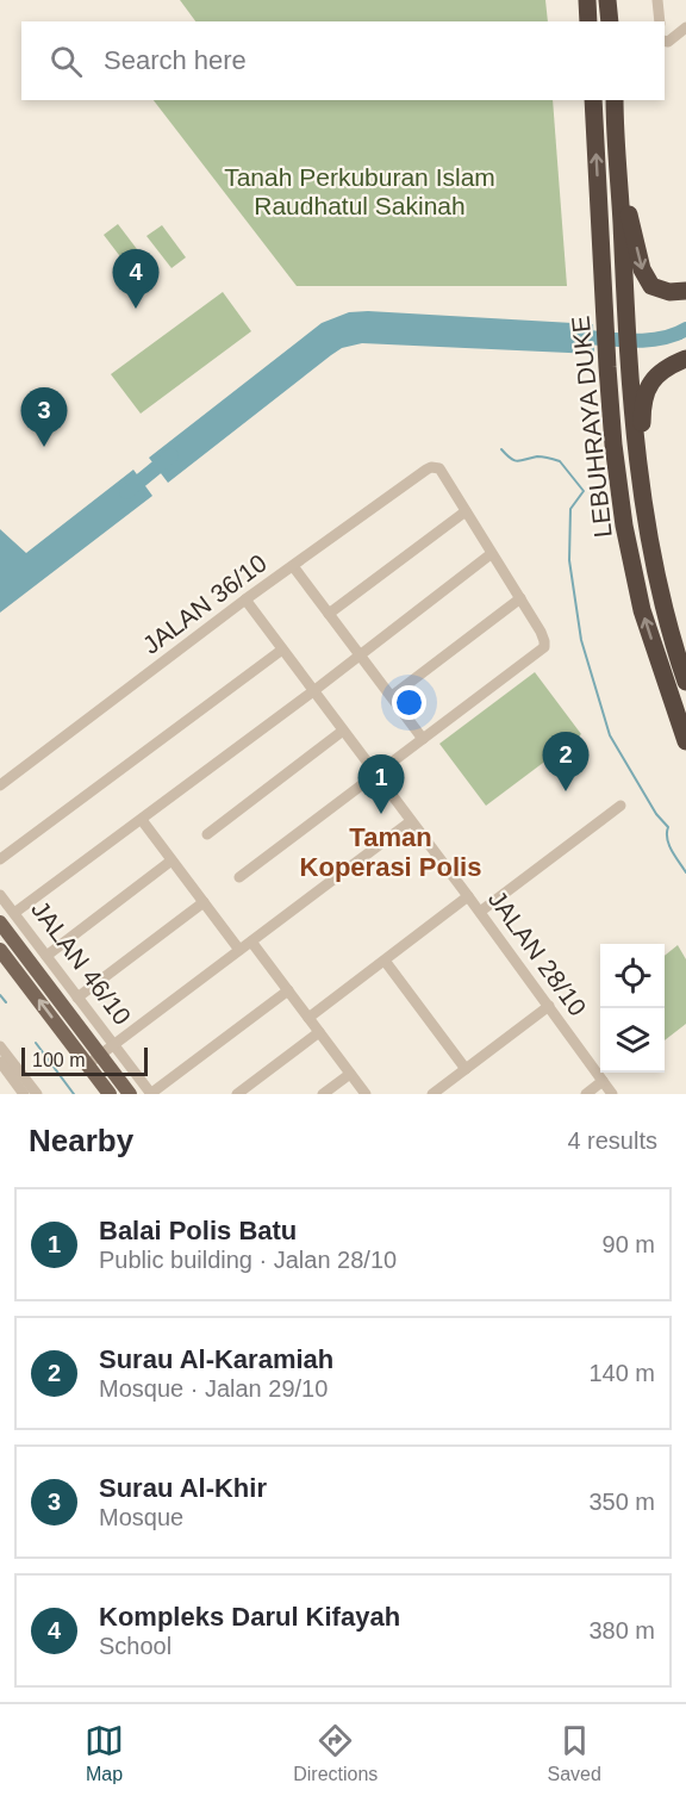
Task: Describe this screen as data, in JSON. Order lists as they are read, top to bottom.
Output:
{
  "streets": {
    "highway": ["LEBUHRAYA DUKE"],
    "main road": ["JALAN 46/10"],
    "street": ["JALAN 36/10", "JALAN 28/10"]
  },
  "crossings": [
    ["JALAN 36/10", "JALAN 28/10"]
  ],
  "districts": ["Taman Koperasi Polis"],
  "parks": ["Tanah Perkuburan Islam Raudhatul Sakinah"],
  "scale_bar": "100 m",
  "page": {
    "search": "Search here",
    "pins": [
      "4",
      "3",
      "2",
      "1"
    ],
    "scale": "100 m",
    "heading": ["Nearby", "4 results"],
    "list": [
      {
        "mark": "1",
        "name": "Balai Polis Batu",
        "note": "Public building · Jalan 28/10",
        "value": "90 m"
      },
      {
        "mark": "2",
        "name": "Surau Al-Karamiah",
        "note": "Mosque · Jalan 29/10",
        "value": "140 m"
      },
      {
        "mark": "3",
        "name": "Surau Al-Khir",
        "note": "Mosque",
        "value": "350 m"
      },
      {
        "mark": "4",
        "name": "Kompleks Darul Kifayah",
        "note": "School",
        "value": "380 m"
      }
    ],
    "nav": ["Map", "Directions", "Saved"]
  }
}
